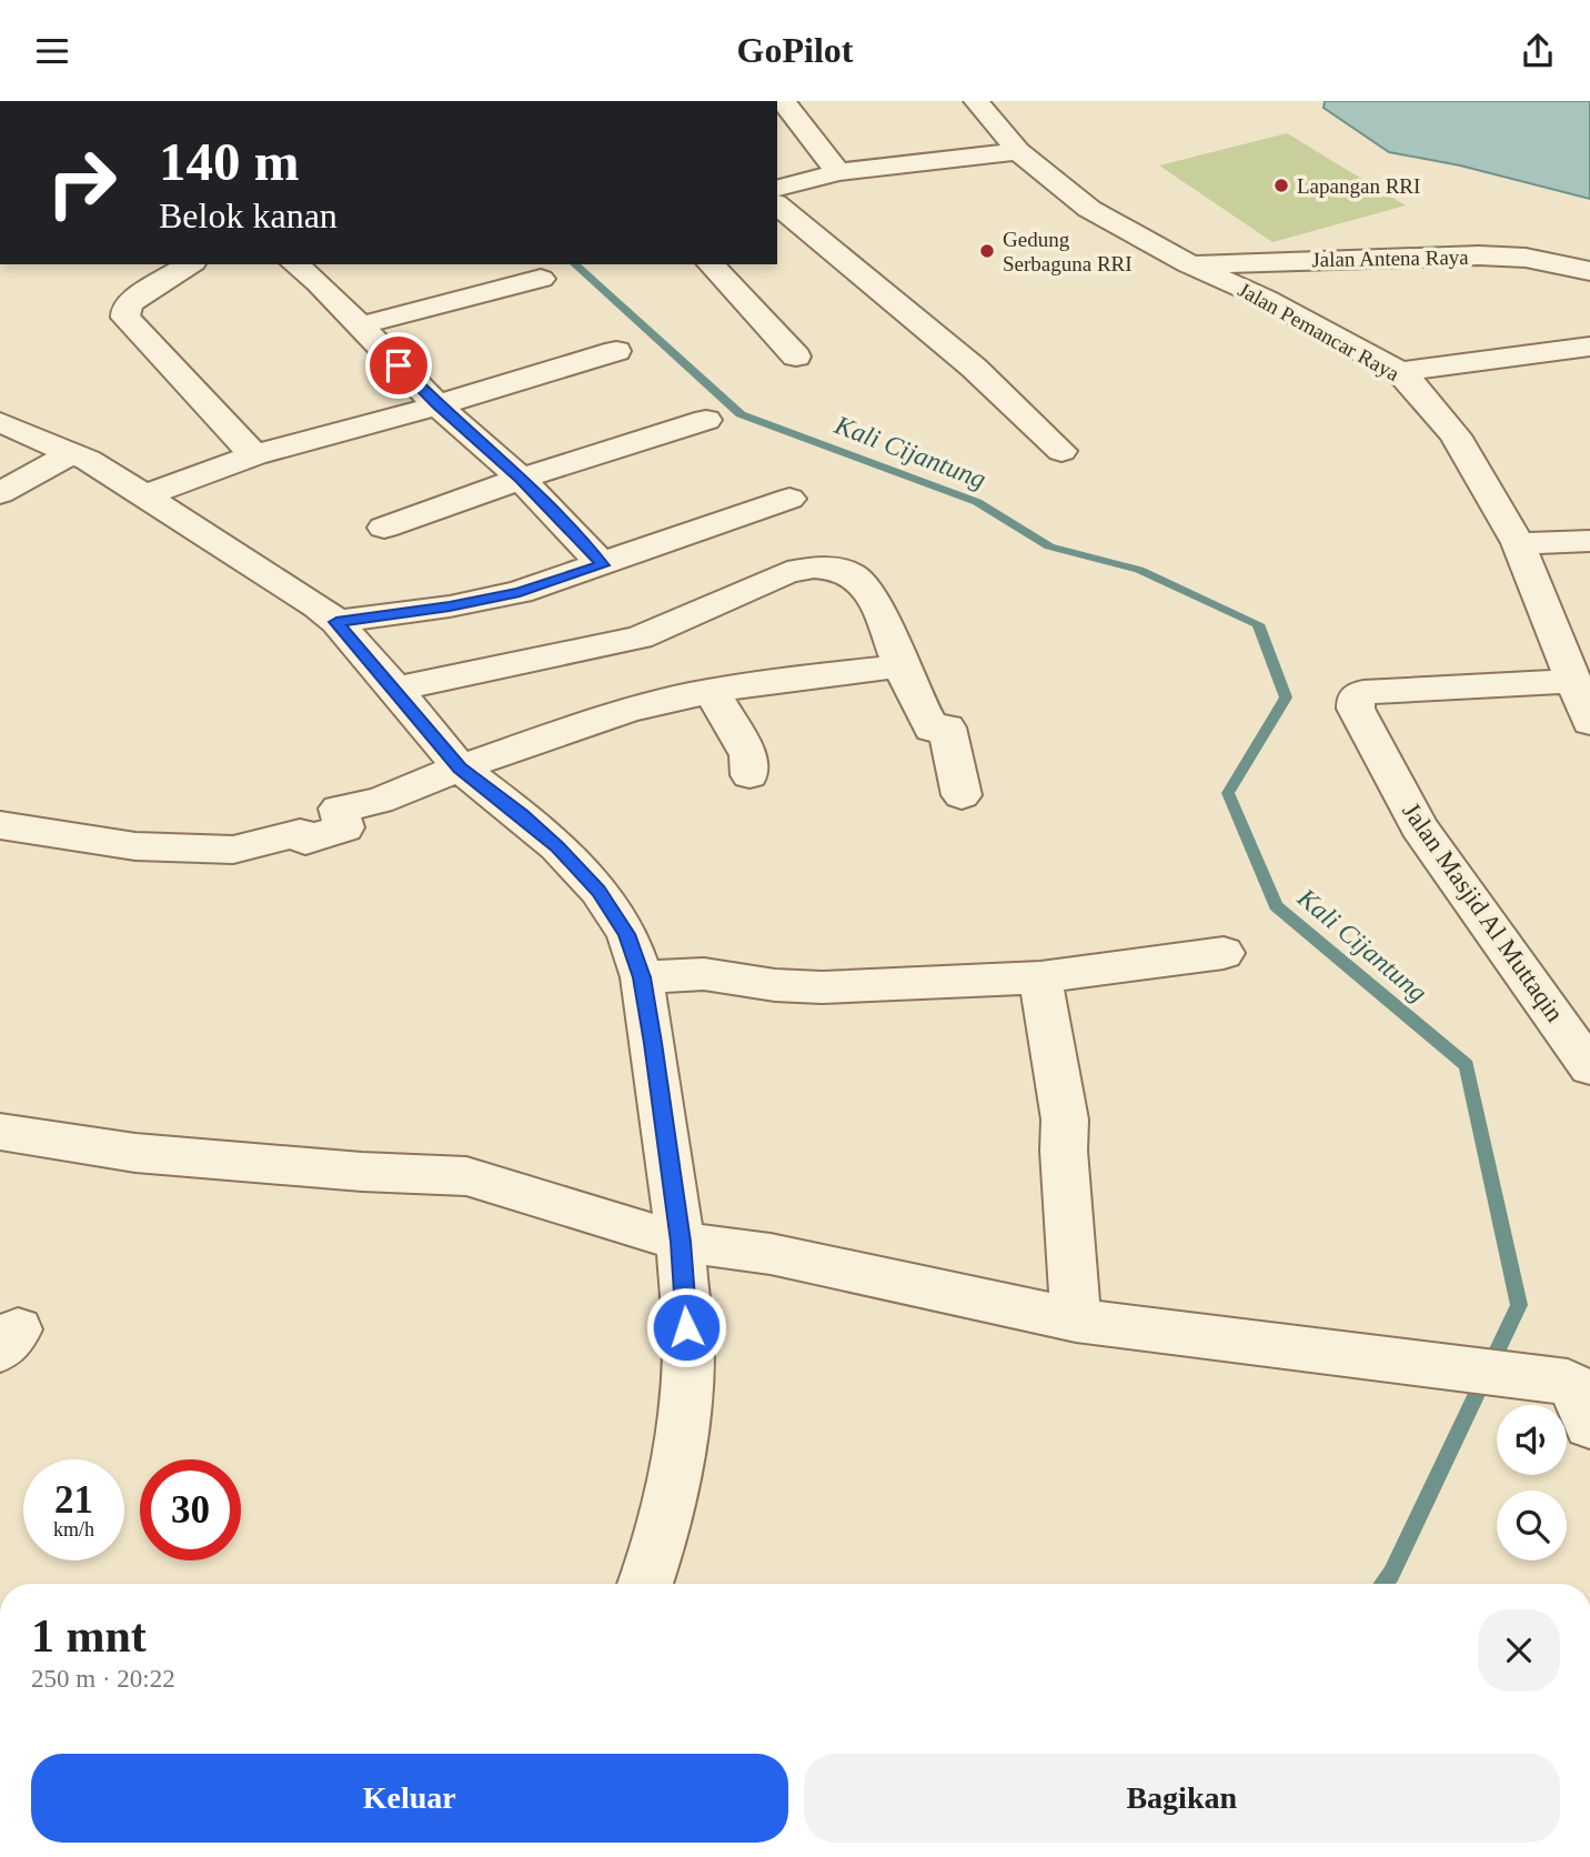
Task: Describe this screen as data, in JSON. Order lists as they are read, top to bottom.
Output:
{
  "streets": {
    "street": ["Jalan Antena Raya", "Jalan Pemancar Raya", "Jalan Masjid Al Muttaqin"]
  },
  "crossings": [
    ["Jalan Antena Raya", "Jalan Pemancar Raya"],
    ["Jalan Pemancar Raya", "Jalan Masjid Al Muttaqin"]
  ],
  "water": ["Kali Cijantung"],
  "places": ["Lapangan RRI", "Gedung Serbaguna RRI"],
  "page": {
    "header": "GoPilot",
    "turn": ["140 m", "Belok kanan"],
    "speed": "21 km/h",
    "limit": "30",
    "heading": ["1 mnt", "250 m · 20:22"],
    "buttons": ["Keluar", "Bagikan"]
  }
}
